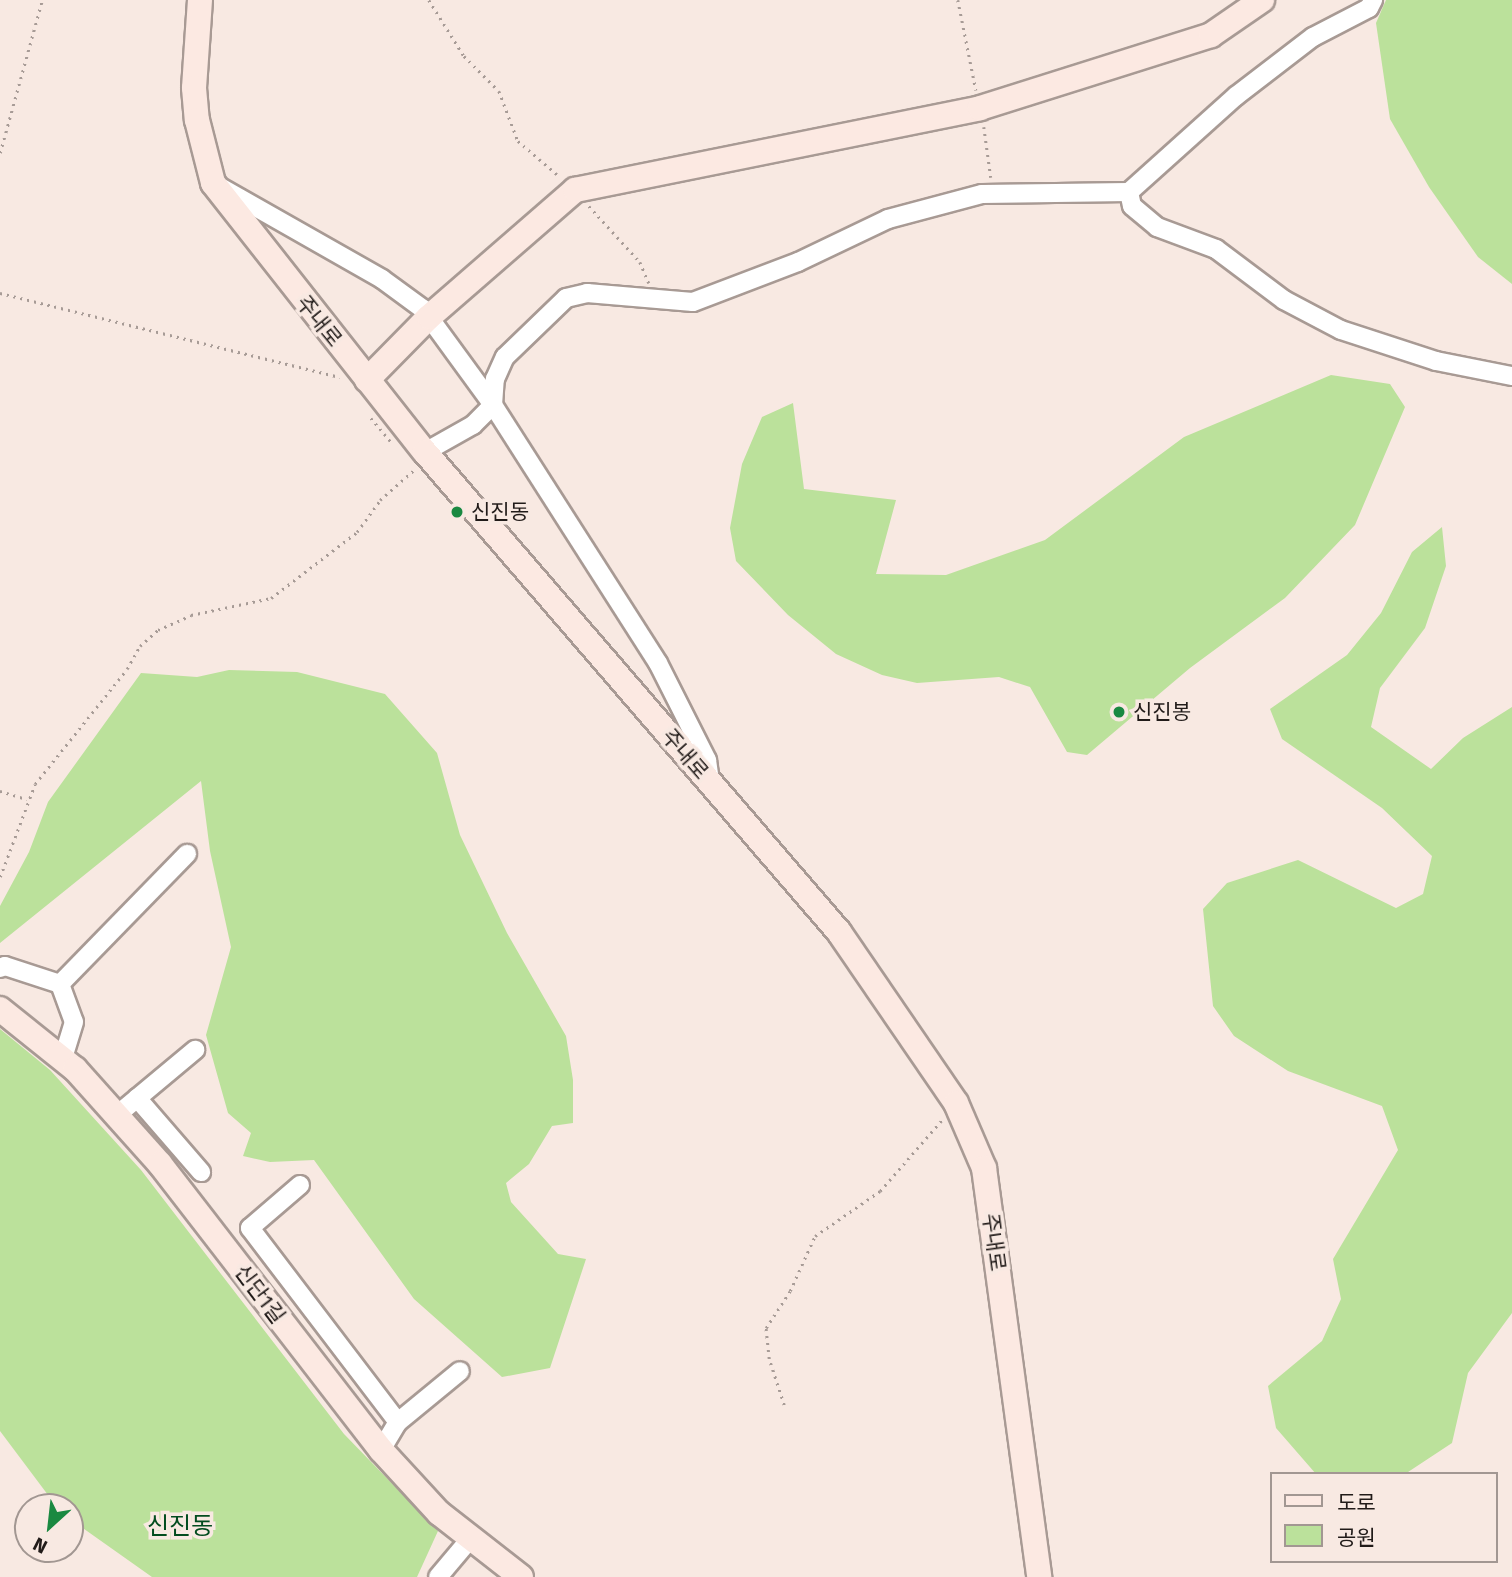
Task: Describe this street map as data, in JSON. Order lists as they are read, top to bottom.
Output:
{
  "streets": {
    "main road": ["주내로", "신단1길"]
  },
  "districts": ["신진동"],
  "places": ["신진동", "신진봉"],
  "legend": ["도로", "공원"],
  "north": "bottom left"
}
